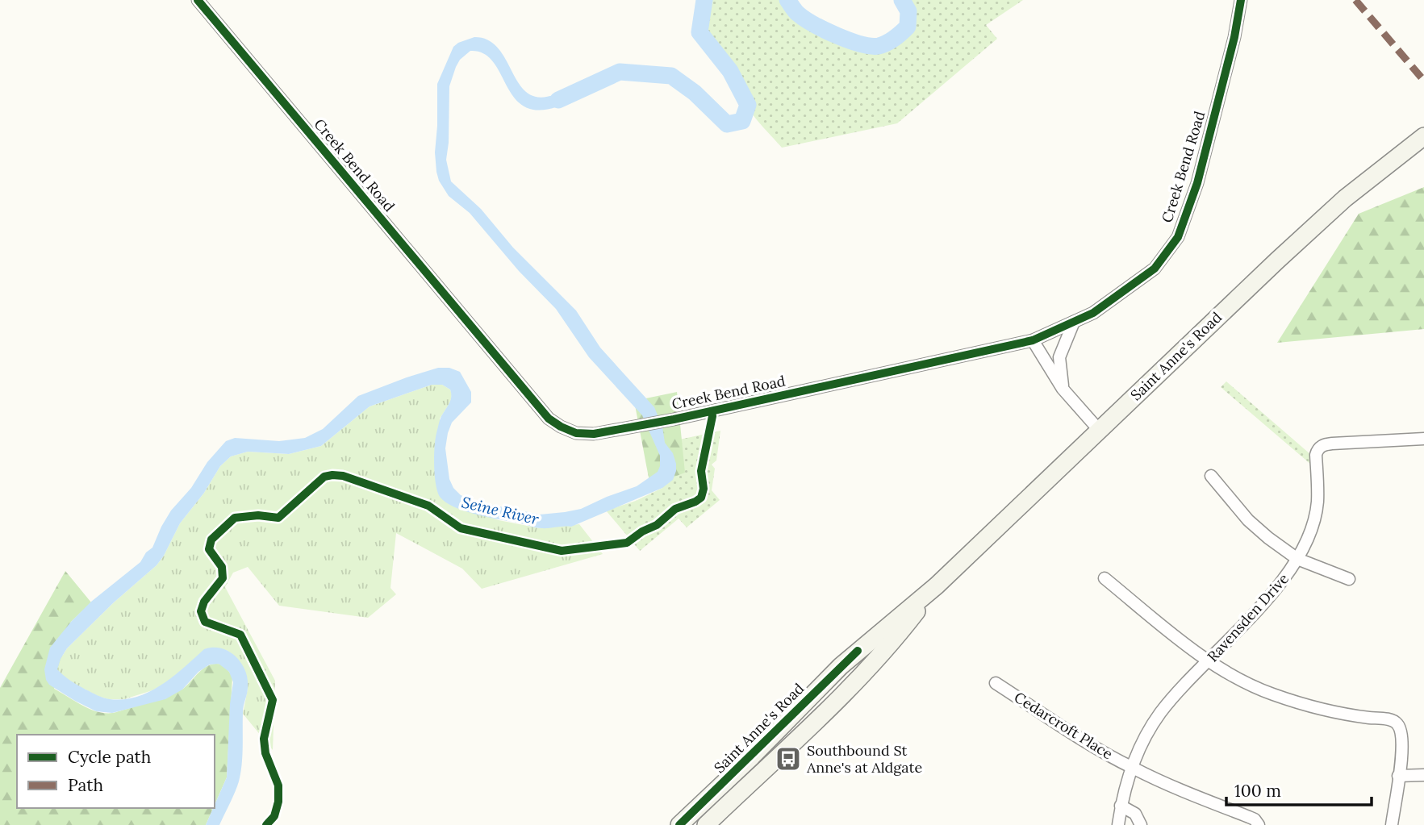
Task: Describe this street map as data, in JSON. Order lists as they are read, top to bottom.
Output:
{
  "streets": {
    "main road": ["Saint Anne's Road"],
    "street": ["Creek Bend Road", "Ravensden Drive", "Cedarcroft Place"]
  },
  "crossings": [
    ["Ravensden Drive", "Cedarcroft Place"]
  ],
  "water": ["Seine River"],
  "places": {
    "bus stop": ["Southbound St Anne's at Aldgate"]
  },
  "legend": ["Cycle path", "Path"],
  "scale_bar": "100 m"
}
